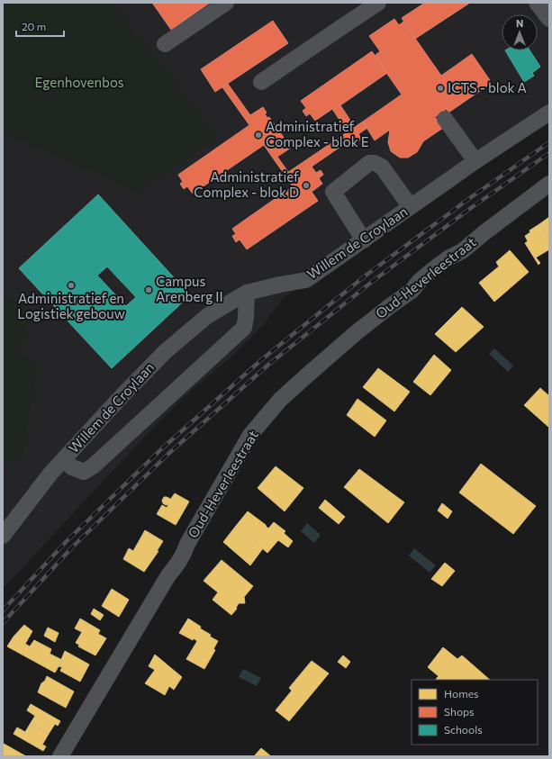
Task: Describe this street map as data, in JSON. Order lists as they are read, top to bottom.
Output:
{
  "streets": {
    "street": ["Willem de Croylaan", "Oud-Heverleestraat"]
  },
  "parks": ["Egenhovenbos"],
  "places": [
    "ICTS - blok A",
    "Administratief Complex - blok E",
    "Administratief Complex - blok D",
    "Administratief en Logistiek gebouw",
    "Campus Arenberg II"
  ],
  "legend": ["Homes", "Shops", "Schools"],
  "scale_bar": "20 m",
  "north": "top"
}
